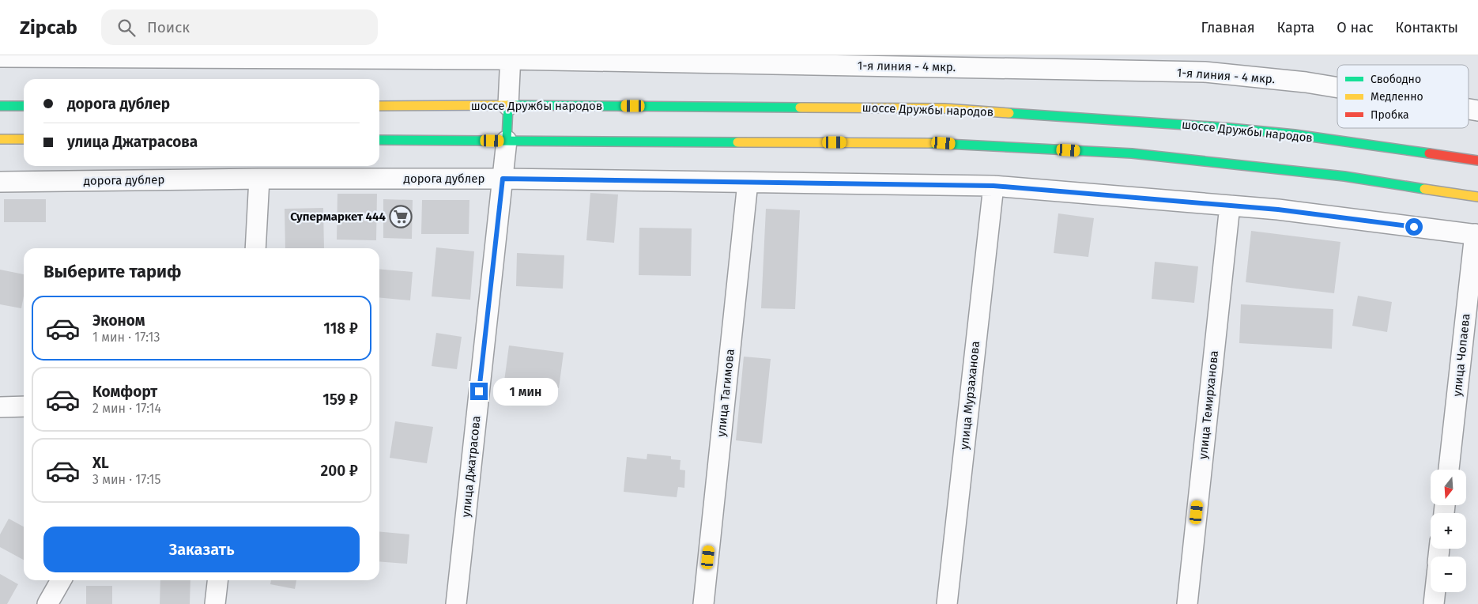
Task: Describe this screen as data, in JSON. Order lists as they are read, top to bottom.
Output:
{
  "streets": {
    "main road": ["шоссе Дружбы народов"],
    "street": [
      "1-я линия - 4 мкр.",
      "дорога дублер",
      "улица Чопаева",
      "улица Тагимова",
      "улица Мурзаханова",
      "улица Темирханова",
      "улица Джатрасова"
    ]
  },
  "crossings": [
    ["дорога дублер", "улица Чопаева"],
    ["дорога дублер", "улица Тагимова"],
    ["дорога дублер", "улица Мурзаханова"],
    ["дорога дублер", "улица Темирханова"],
    ["дорога дублер", "улица Джатрасова"]
  ],
  "places": {
    "supermarket": ["Супермаркет 444"]
  },
  "legend": ["Свободно", "Медленно", "Пробка"],
  "north": "bottom",
  "page": {
    "header": "Zipcab",
    "search": "Поиск",
    "nav": [
      "Главная",
      "Карта",
      "О нас",
      "Контакты"
    ],
    "banner": ["дорога дублер", "улица Джатрасова"],
    "heading": "Выберите тариф",
    "list": [
      {
        "name": "Эконом",
        "note": "1 мин · 17:13",
        "value": "118 ₽"
      },
      {
        "name": "Комфорт",
        "note": "2 мин · 17:14",
        "value": "159 ₽"
      },
      {
        "name": "XL",
        "note": "3 мин · 17:15",
        "value": "200 ₽"
      }
    ],
    "bubble": "1 мин",
    "map_buttons": ["+", "−"],
    "buttons": "Заказать"
  }
}
